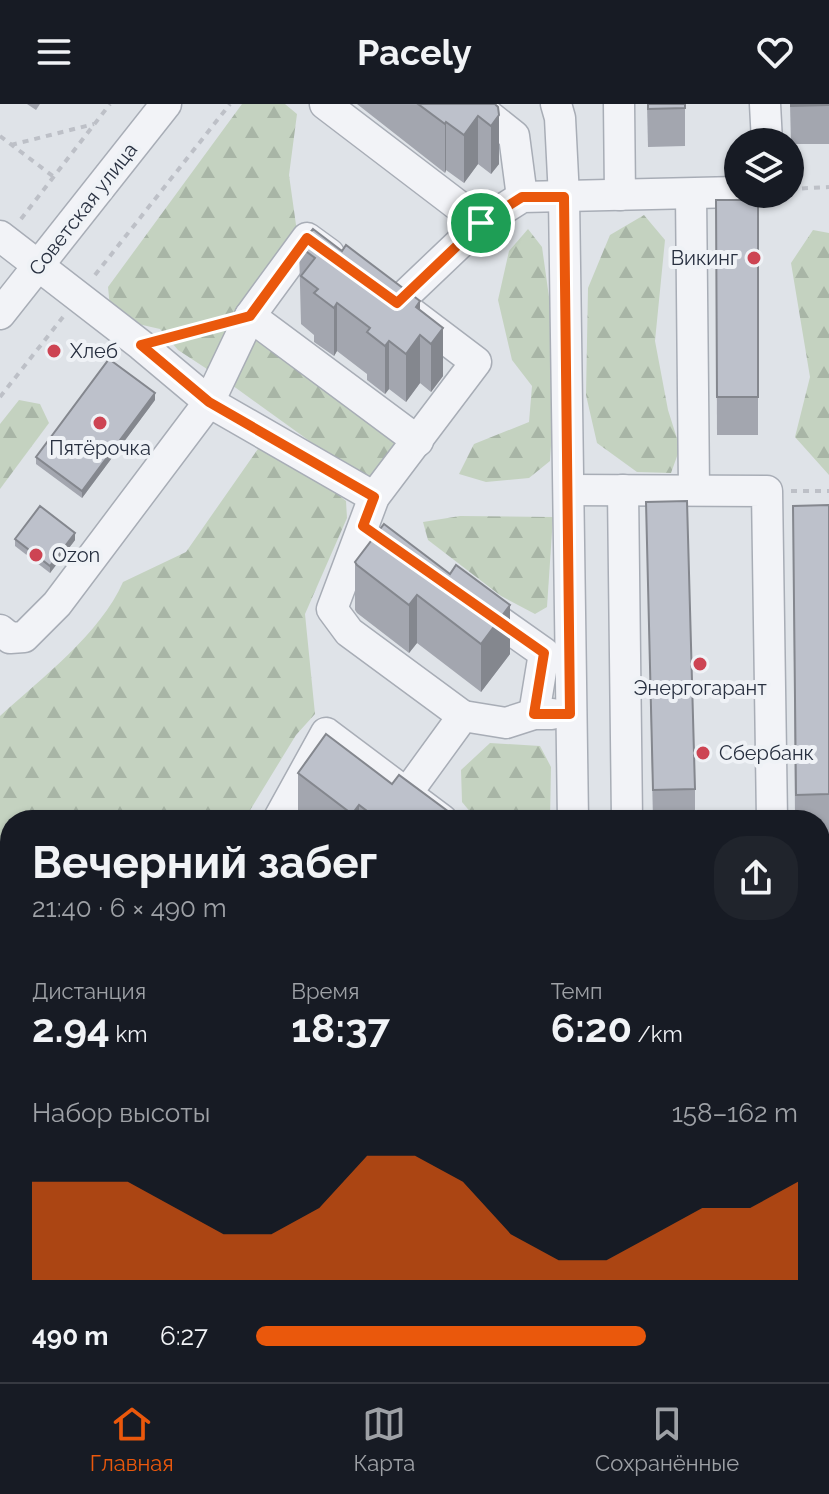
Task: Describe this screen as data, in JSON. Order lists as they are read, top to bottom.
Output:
{
  "streets": {
    "street": ["Советская улица"]
  },
  "places": [
    "Викинг",
    "Хлеб",
    "Пятёрочка",
    "Ozon",
    "Энергогарант",
    "Сбербанк"
  ],
  "page": {
    "header": "Pacely",
    "heading": ["Вечерний забег", "21:40 · 6 × 490 m"],
    "stats": [
      ["Дистанция", "2.94 km"],
      ["Время", "18:37"],
      ["Темп", "6:20 /km"]
    ],
    "chart": ["Набор высоты", "158–162 m"],
    "list": [
      {
        "name": "490 m",
        "note": "6:27"
      }
    ],
    "tabs": ["Главная", "Карта", "Сохранённые"]
  }
}
